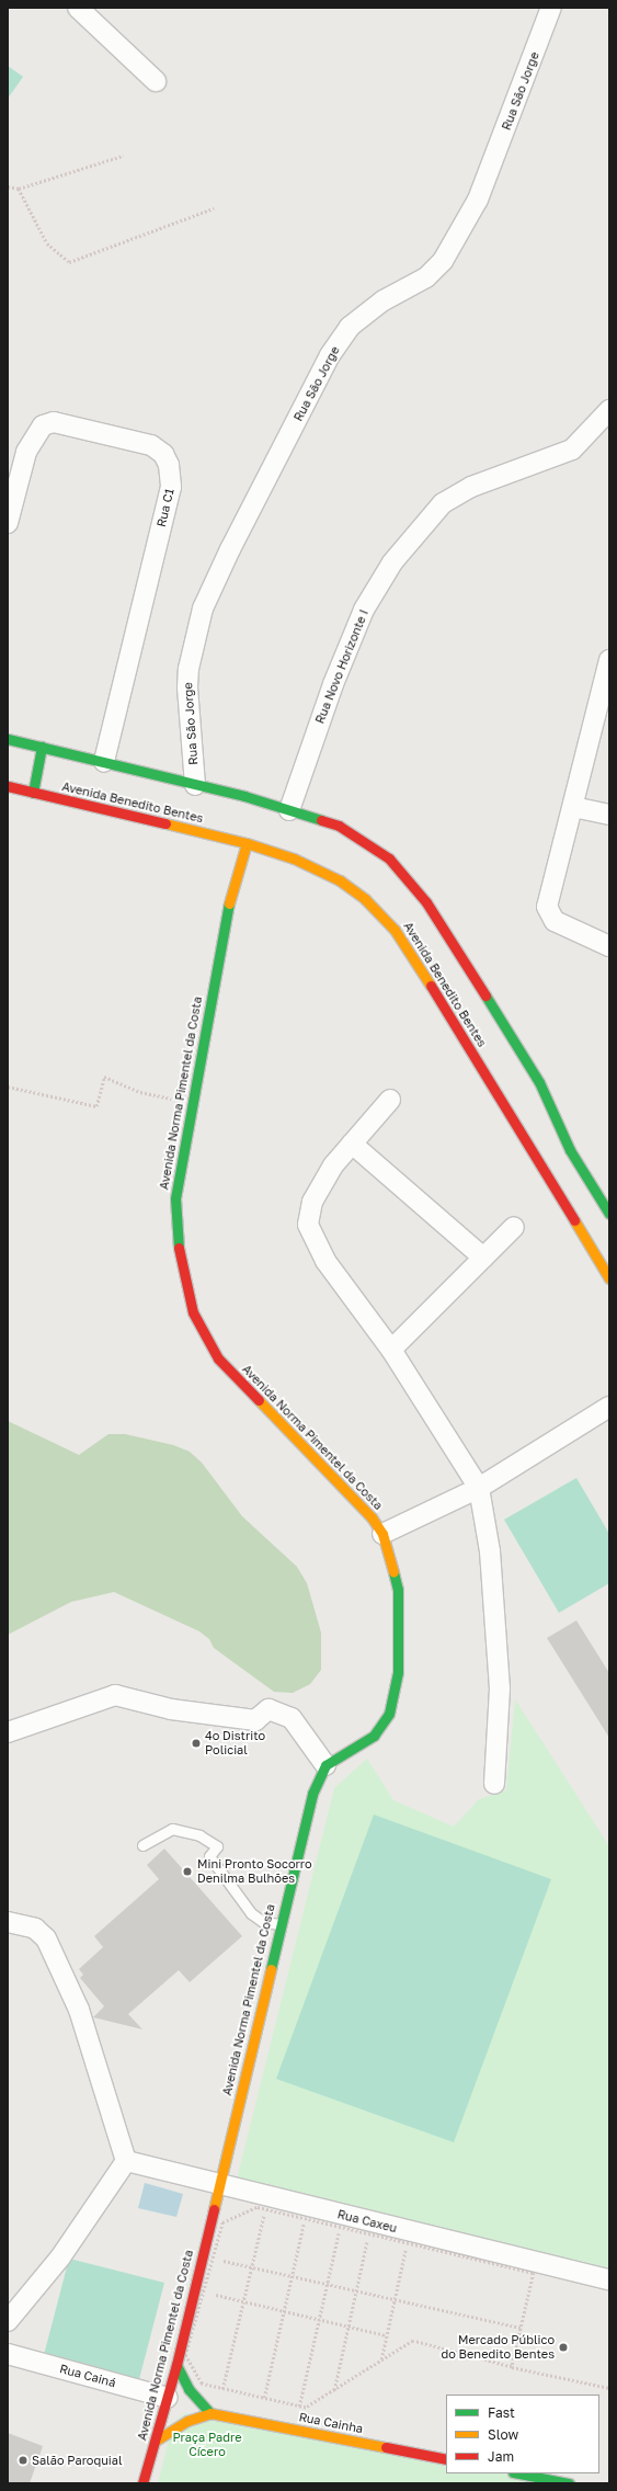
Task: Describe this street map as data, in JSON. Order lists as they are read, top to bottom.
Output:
{
  "streets": {
    "street": [
      "Rua São Jorge",
      "Rua C1",
      "Rua Novo Horizonte I",
      "Avenida Benedito Bentes",
      "Avenida Norma Pimentel da Costa",
      "Rua Caxeu",
      "Rua Cainá",
      "Rua Cainha"
    ]
  },
  "crossings": [
    ["Avenida Benedito Bentes", "Avenida Norma Pimentel da Costa"],
    ["Avenida Norma Pimentel da Costa", "Rua Caxeu"],
    ["Avenida Norma Pimentel da Costa", "Rua Cainá"],
    ["Avenida Norma Pimentel da Costa", "Rua Cainha"]
  ],
  "parks": ["Praça Padre Cícero"],
  "places": [
    "4o Distrito Policial",
    "Mini Pronto Socorro Denilma Bulhões",
    "Mercado Público do Benedito Bentes",
    "Salão Paroquial"
  ],
  "legend": ["Fast", "Slow", "Jam"]
}
